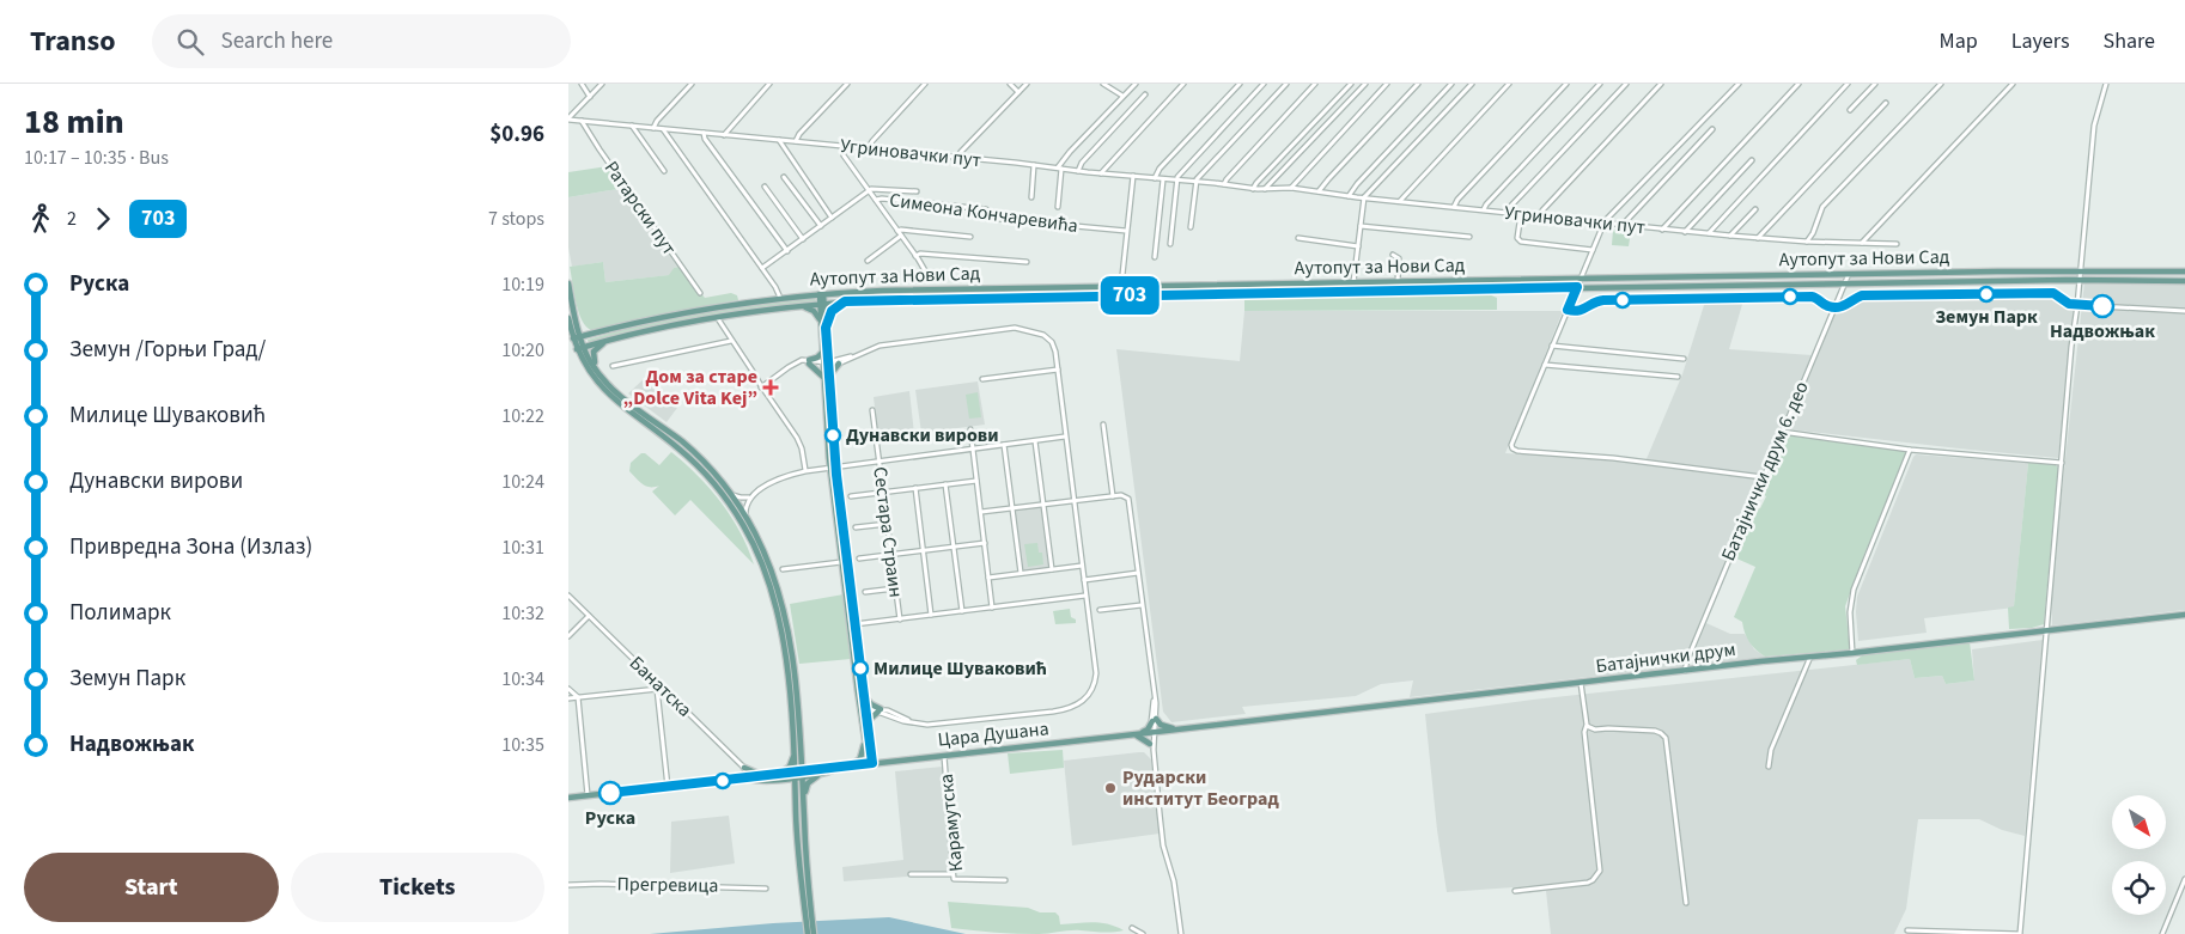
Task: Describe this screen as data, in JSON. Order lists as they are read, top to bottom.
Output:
{
  "streets": {
    "main road": ["Аутопут за Нови Сад", "Батајнички друм", "Цара Душана"],
    "street": [
      "Угриновачки пут",
      "Ратарски пут",
      "Симеона Кончаревића",
      "Батајнички друм 6. део",
      "Сестара Страин",
      "Банатска",
      "Карамутска",
      "Прегревица"
    ]
  },
  "crossings": [
    ["Угриновачки пут", "Ратарски пут"],
    ["Аутопут за Нови Сад", "Батајнички друм 6. део"],
    ["Батајнички друм 6. део", "Батајнички друм"],
    ["Батајнички друм", "Цара Душана"],
    ["Банатска", "Цара Душана"],
    ["Цара Душана", "Карамутска"]
  ],
  "places": {
    "other": [
      "Земун Парк",
      "Надвожњак",
      "Дунавски вирови",
      "Милице Шуваковић",
      "Рударски институт Београд",
      "Руска"
    ],
    "health": ["Дом за старе „Dolce Vita Kej”"]
  },
  "lines": ["bus line 703"],
  "north": "bottom right",
  "page": {
    "header": "Transo",
    "search": "Search here",
    "nav": ["Map", "Layers", "Share"],
    "heading": ["18 min", "10:17 – 10:35 · Bus", "$0.96"],
    "on_map": "703",
    "legs": ["2", "703", "7 stops"],
    "list": [
      {
        "name": "Руска",
        "value": "10:19"
      },
      {
        "name": "Земун /Горњи Град/",
        "value": "10:20"
      },
      {
        "name": "Милице Шуваковић",
        "value": "10:22"
      },
      {
        "name": "Дунавски вирови",
        "value": "10:24"
      },
      {
        "name": "Привредна Зона (Излаз)",
        "value": "10:31"
      },
      {
        "name": "Полимарк",
        "value": "10:32"
      },
      {
        "name": "Земун Парк",
        "value": "10:34"
      },
      {
        "name": "Надвожњак",
        "value": "10:35"
      }
    ],
    "buttons": ["Start", "Tickets"]
  }
}
